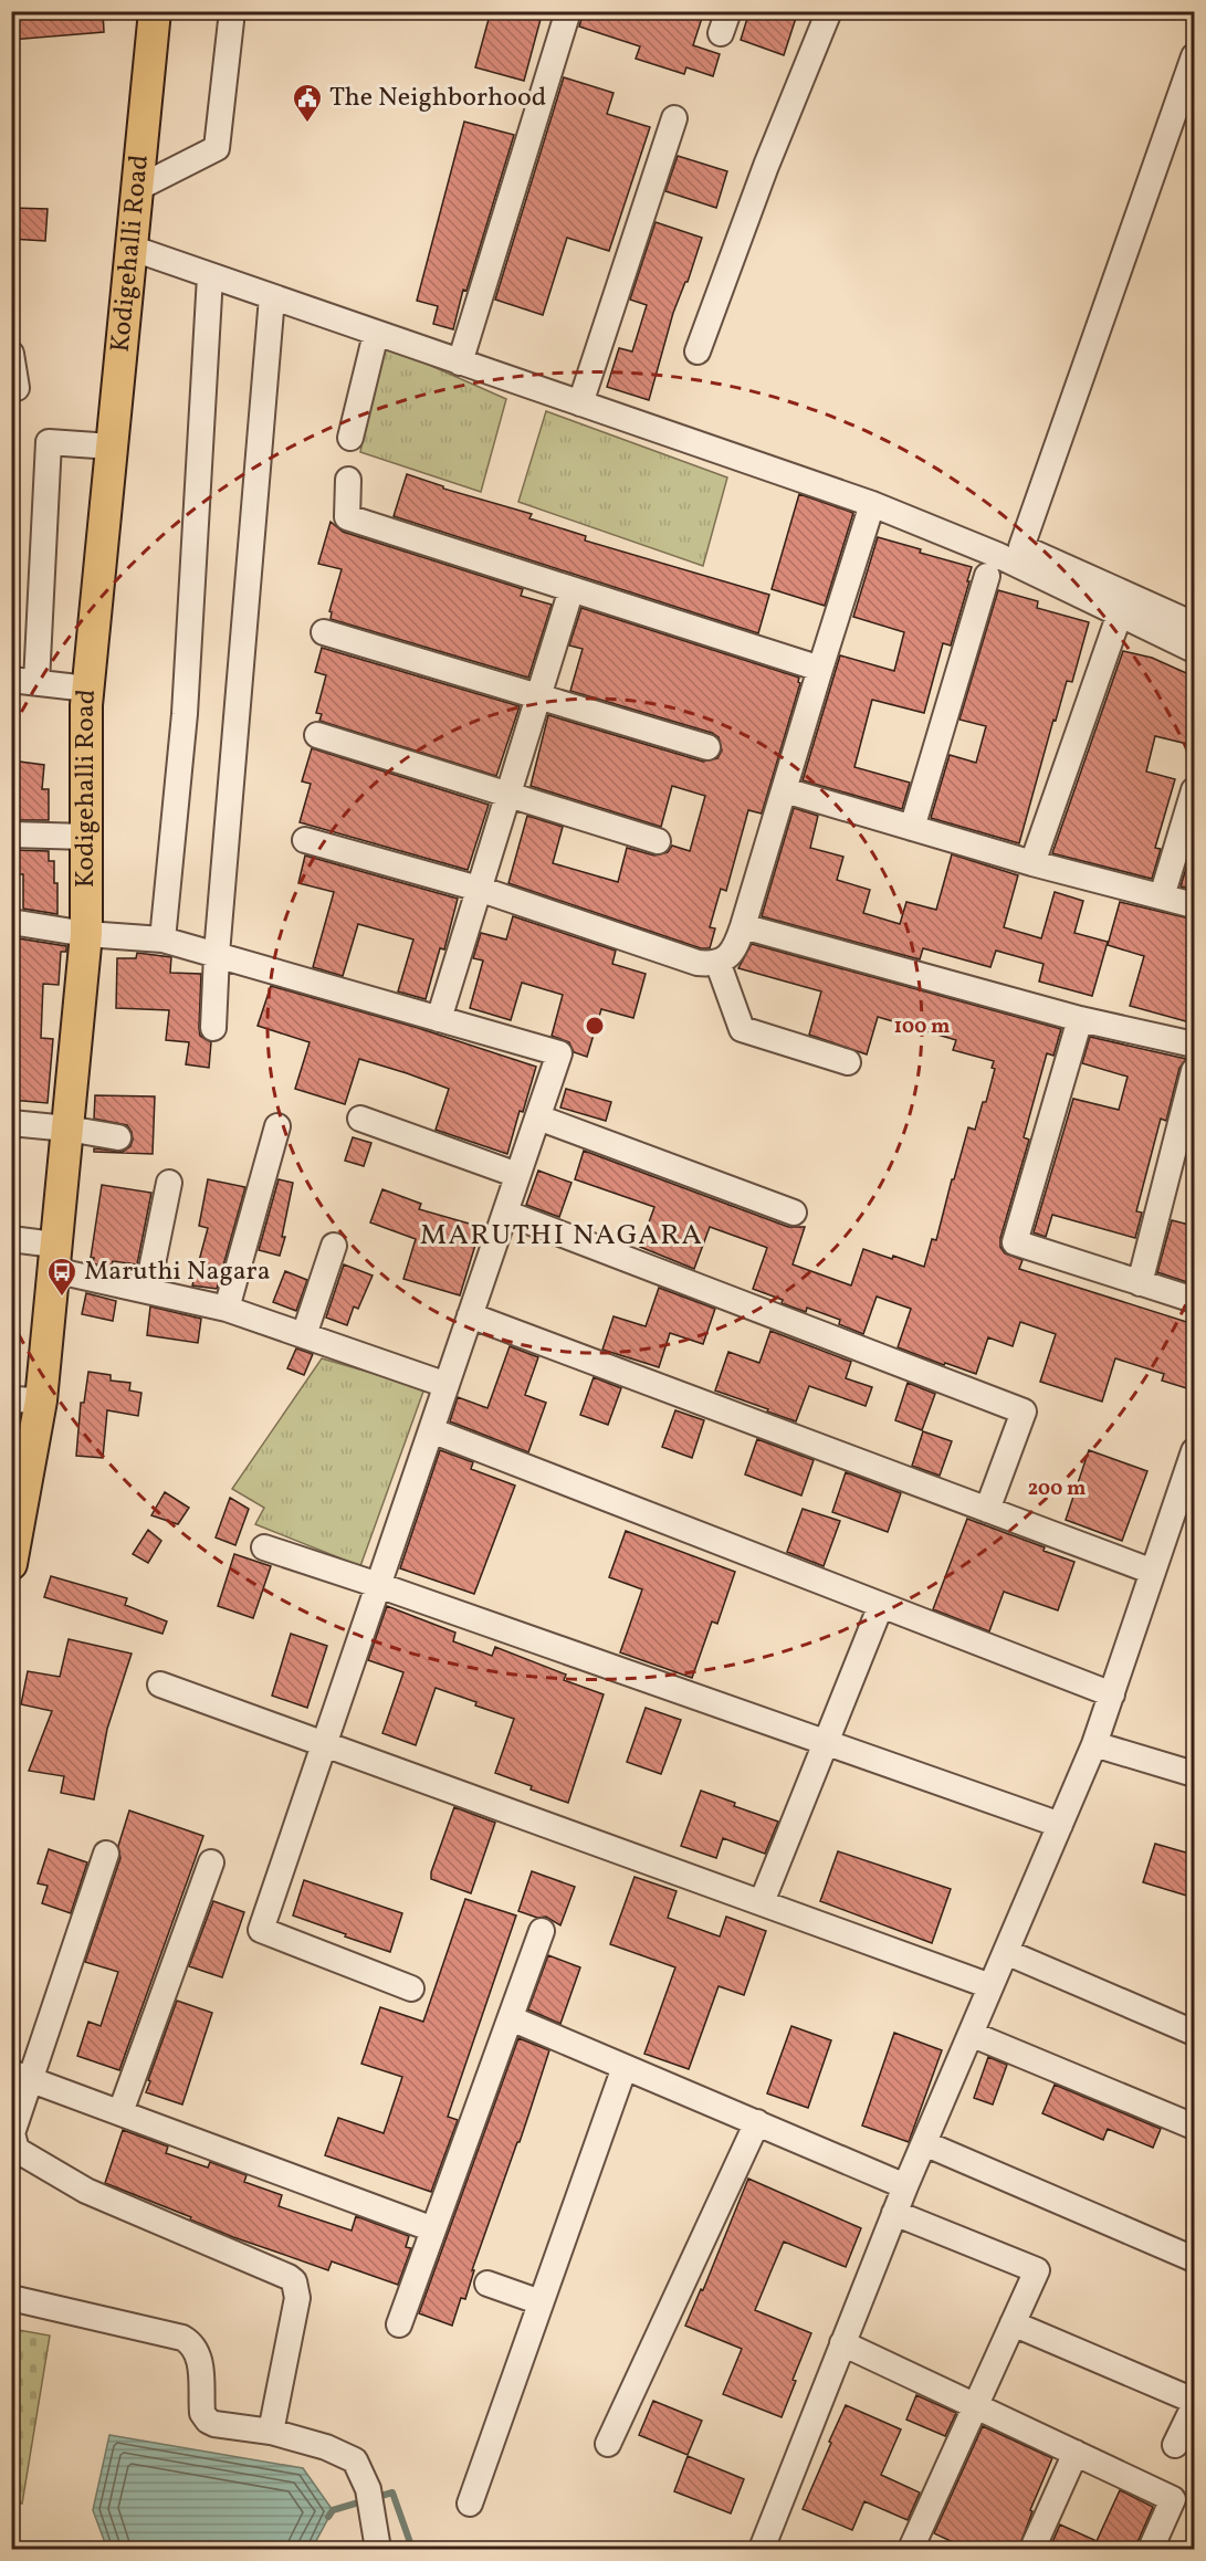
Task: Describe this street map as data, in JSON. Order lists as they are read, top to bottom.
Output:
{
  "streets": {
    "main road": ["Kodigehalli Road"]
  },
  "districts": ["MARUTHI NAGARA"],
  "places": {
    "public building": ["The Neighborhood"],
    "bus stop": ["Maruthi Nagara"]
  },
  "rings": ["100 m", "200 m"]
}
